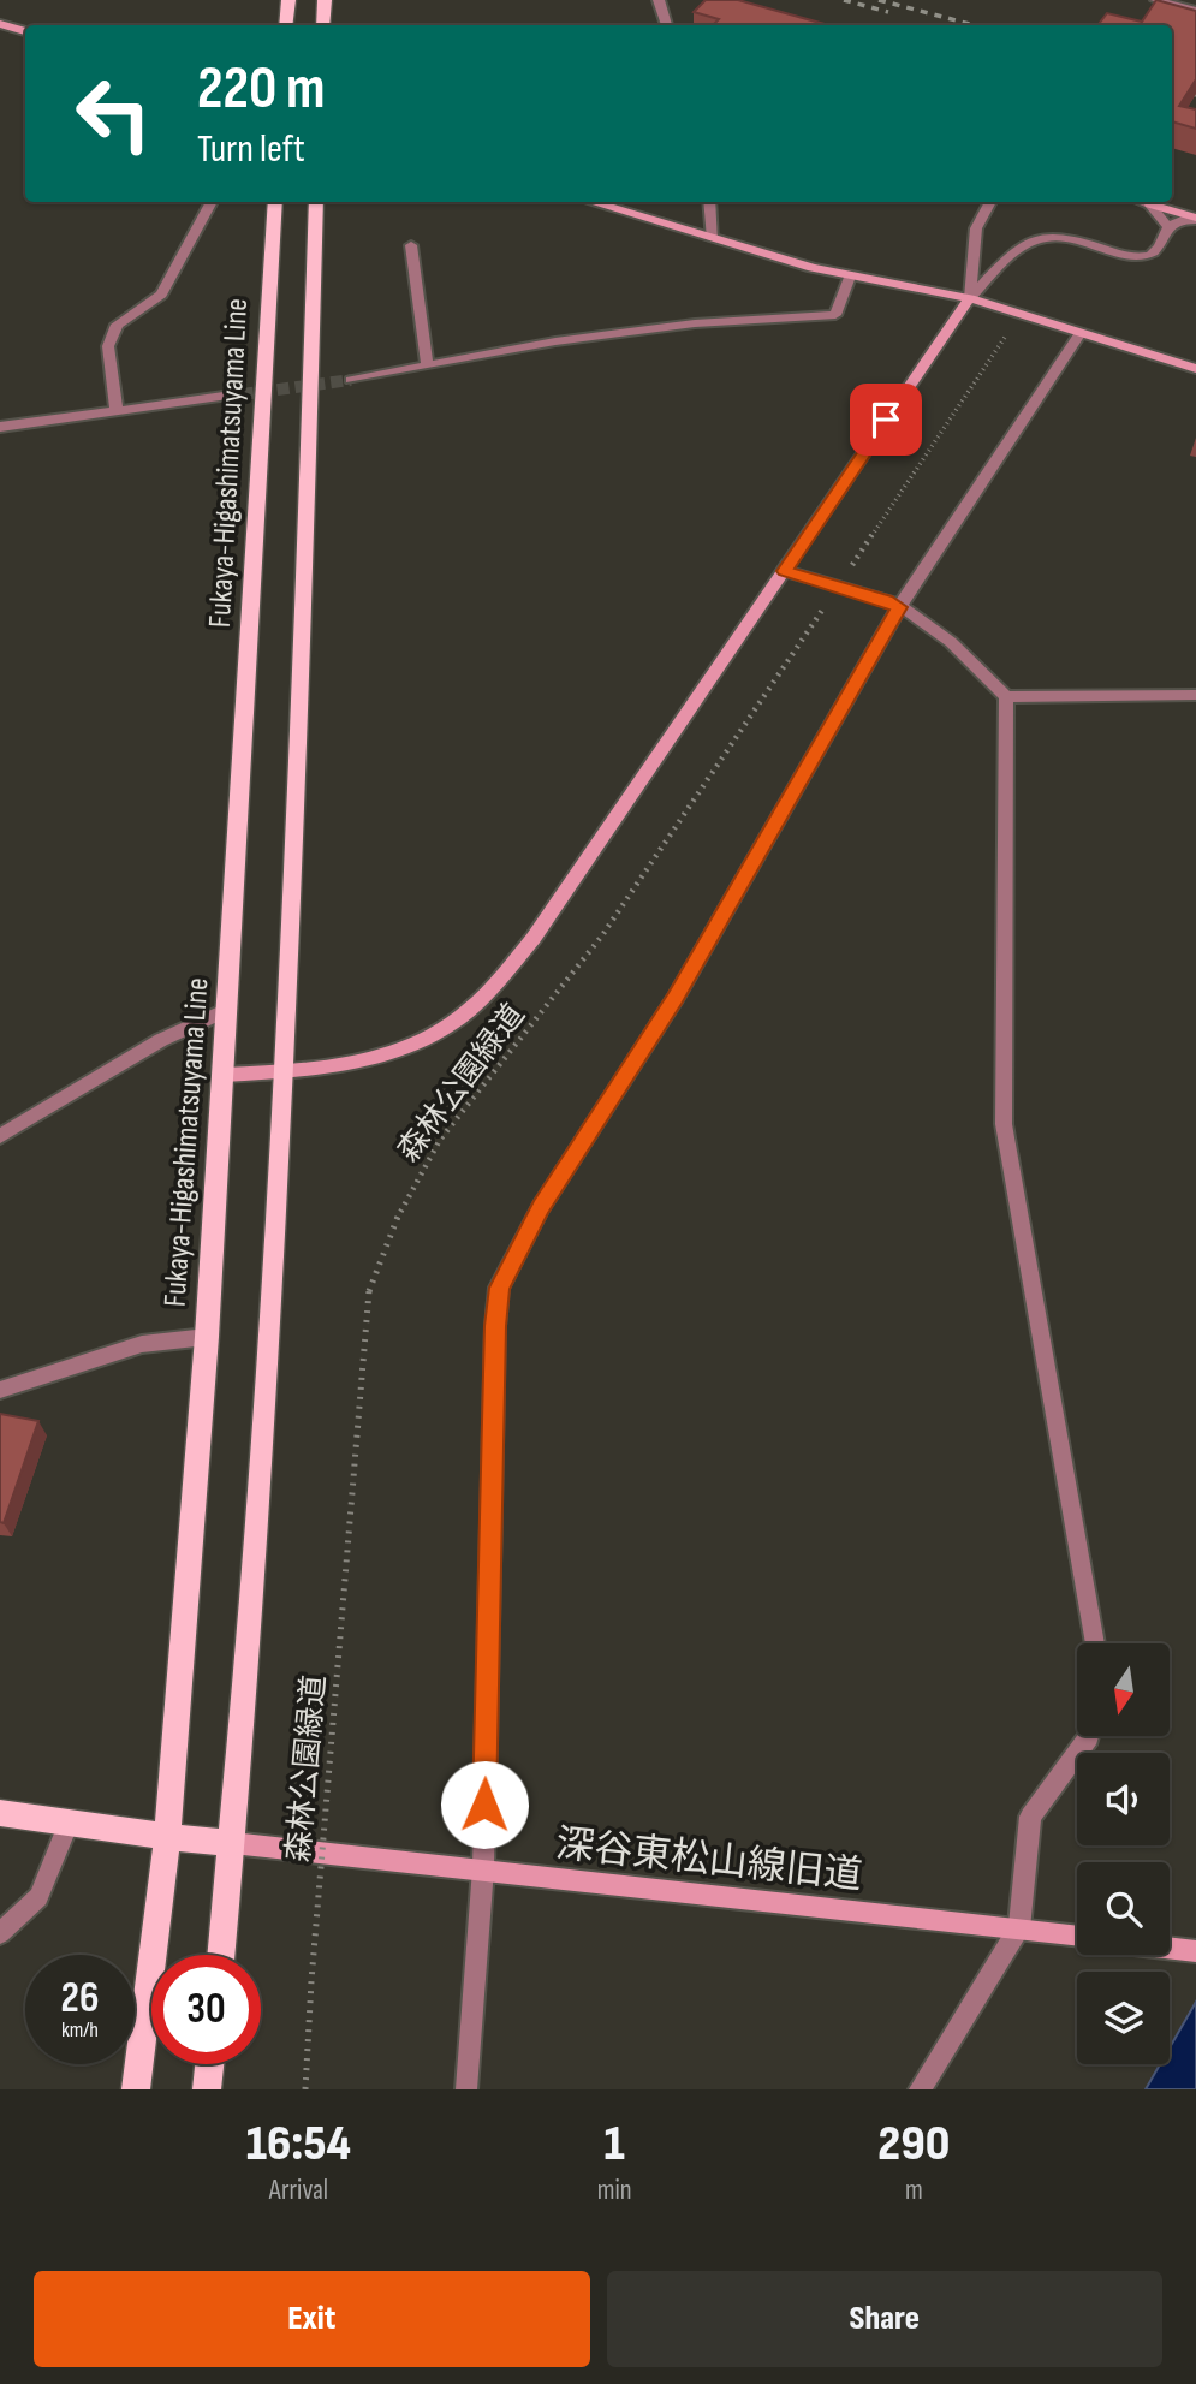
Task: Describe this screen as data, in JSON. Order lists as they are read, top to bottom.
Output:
{
  "streets": {
    "main road": ["Fukaya-Higashimatsuyama Line"],
    "street": ["深谷東松山線旧道"],
    "path": ["森林公園緑道"]
  },
  "north": "bottom",
  "page": {
    "turn": ["220 m", "Turn left"],
    "speed": "26 km/h",
    "limit": "30",
    "eta": [
      "16:54",
      "Arrival",
      "1",
      "min",
      "290",
      "m"
    ],
    "buttons": ["Exit", "Share"]
  }
}
